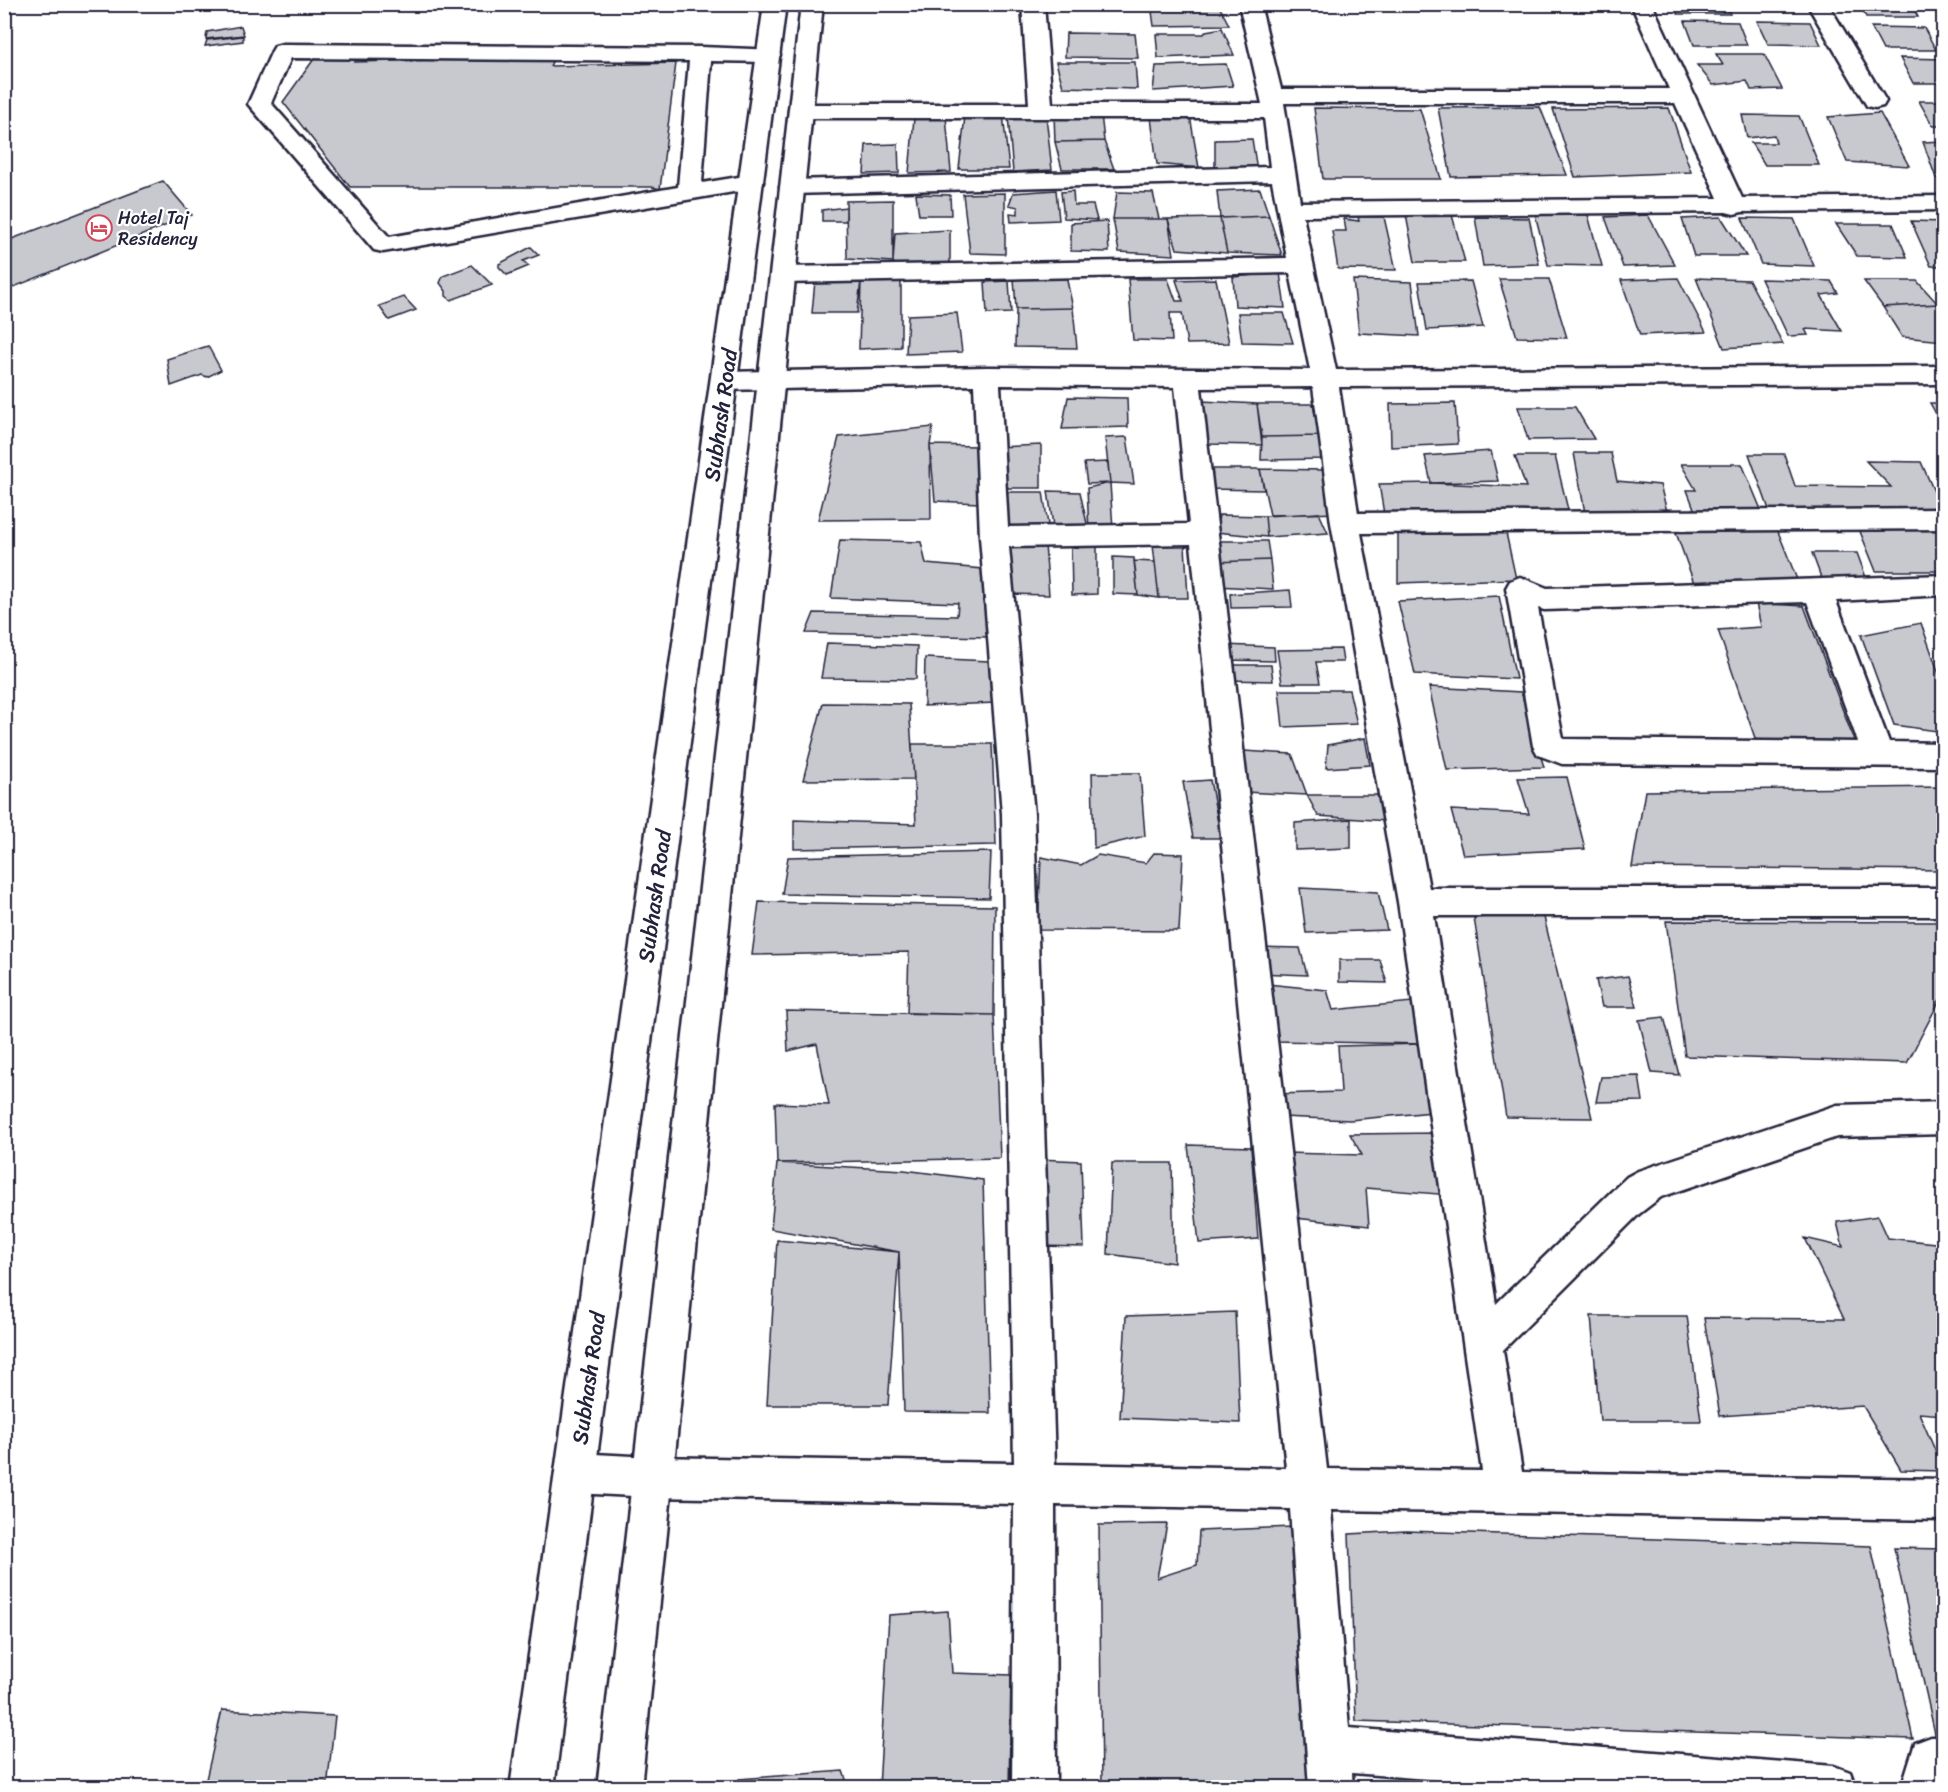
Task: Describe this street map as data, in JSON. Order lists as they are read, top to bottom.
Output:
{
  "streets": {
    "street": ["Subhash Road"]
  },
  "places": {
    "hotel": ["Hotel Taj Residency"]
  }
}
